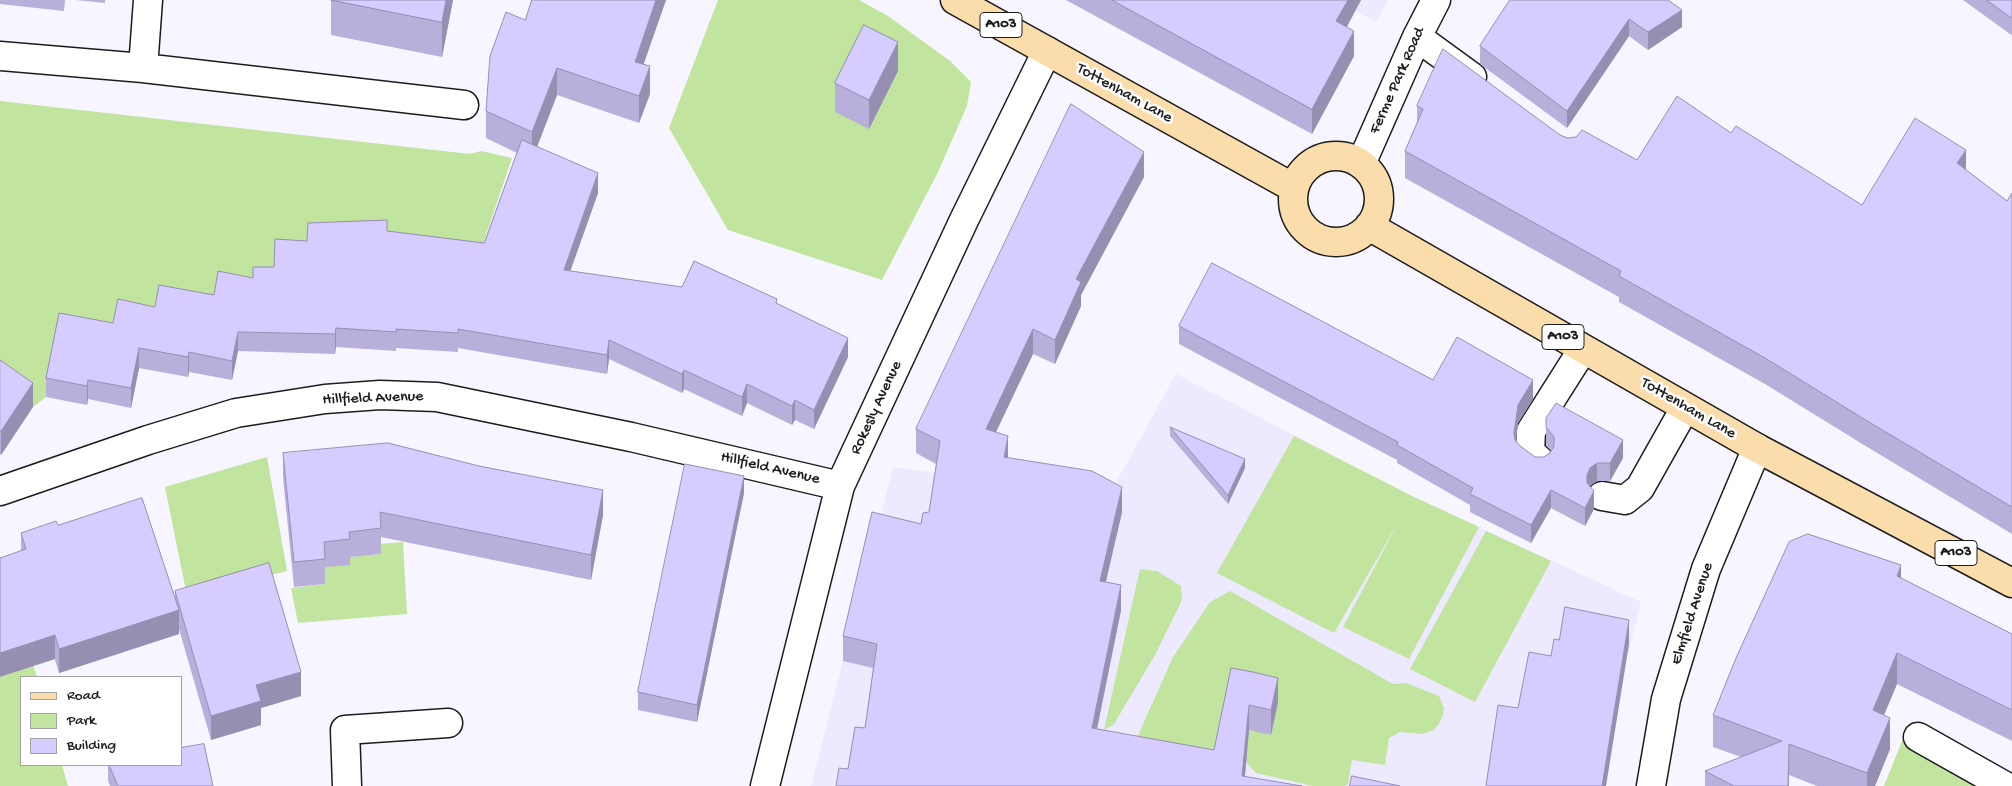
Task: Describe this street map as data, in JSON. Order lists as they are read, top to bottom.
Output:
{
  "streets": {
    "main road": ["A103", "Tottenham Lane"],
    "street": [
      "Ferme Park Road",
      "Hillfield Avenue",
      "Rokesly Avenue",
      "Elmfield Avenue"
    ]
  },
  "crossings": [
    ["Ferme Park Road", "Tottenham Lane"],
    ["Tottenham Lane", "Rokesly Avenue"],
    ["Tottenham Lane", "Elmfield Avenue"],
    ["Hillfield Avenue", "Rokesly Avenue"]
  ],
  "legend": ["Road", "Park", "Building"]
}
